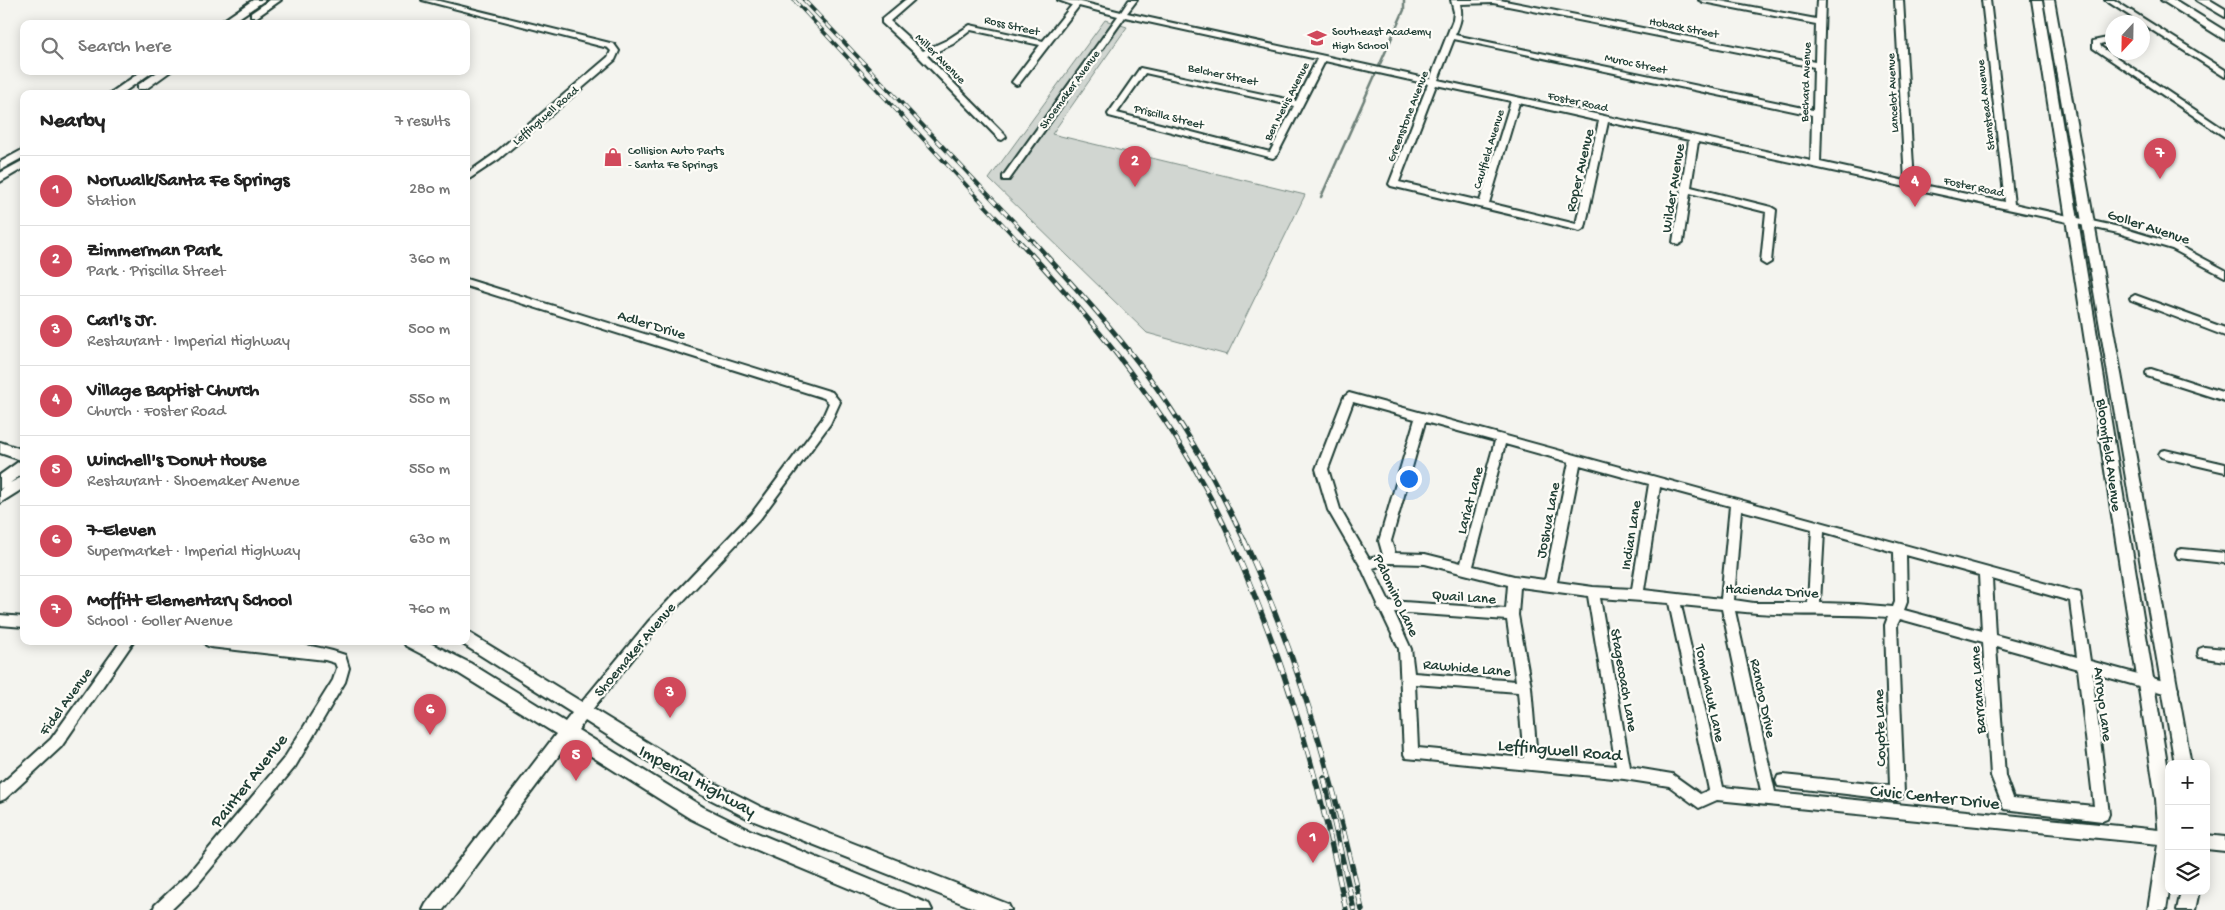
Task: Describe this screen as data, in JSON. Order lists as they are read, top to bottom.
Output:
{
  "streets": {
    "main road": ["Shoemaker Avenue", "Bloomfield Avenue", "Imperial Highway"],
    "street": [
      "Ross Street",
      "Hoback Street",
      "Miller Avenue",
      "Muroc Street",
      "Belcher Street",
      "Bechard Avenue",
      "Lancelot Avenue",
      "Ben Nevis Avenue",
      "Foster Road",
      "Stanstead Avenue",
      "Leffingwell Road",
      "Priscilla Street",
      "Greenstone Avenue",
      "Caulfield Avenue",
      "Roper Avenue",
      "Wilder Avenue",
      "Goller Avenue",
      "Adler Drive",
      "Lariat Lane",
      "Joshua Lane",
      "Indian Lane",
      "Hacienda Drive",
      "Palomino Lane",
      "Quail Lane",
      "Rawhide Lane",
      "Stagecoach Lane",
      "Barranca Lane",
      "Tomahawk Lane",
      "Rancho Drive",
      "Fidel Avenue",
      "Arroyo Lane",
      "Coyote Lane",
      "Painter Avenue",
      "Civic Center Drive"
    ]
  },
  "crossings": [
    ["Ross Street", "Miller Avenue"],
    ["Hoback Street", "Bechard Avenue"],
    ["Hoback Street", "Greenstone Avenue"],
    ["Muroc Street", "Bechard Avenue"],
    ["Muroc Street", "Greenstone Avenue"],
    ["Belcher Street", "Ben Nevis Avenue"],
    ["Belcher Street", "Priscilla Street"],
    ["Bechard Avenue", "Foster Road"],
    ["Shoemaker Avenue", "Foster Road"],
    ["Shoemaker Avenue", "Adler Drive"],
    ["Shoemaker Avenue", "Imperial Highway"],
    ["Lancelot Avenue", "Foster Road"],
    ["Ben Nevis Avenue", "Foster Road"],
    ["Ben Nevis Avenue", "Priscilla Street"],
    ["Foster Road", "Stanstead Avenue"],
    ["Foster Road", "Greenstone Avenue"],
    ["Foster Road", "Caulfield Avenue"],
    ["Foster Road", "Roper Avenue"],
    ["Foster Road", "Wilder Avenue"],
    ["Foster Road", "Goller Avenue"],
    ["Foster Road", "Bloomfield Avenue"],
    ["Leffingwell Road", "Palomino Lane"],
    ["Leffingwell Road", "Stagecoach Lane"],
    ["Leffingwell Road", "Civic Center Drive"],
    ["Greenstone Avenue", "Caulfield Avenue"],
    ["Greenstone Avenue", "Roper Avenue"],
    ["Caulfield Avenue", "Roper Avenue"],
    ["Goller Avenue", "Bloomfield Avenue"],
    ["Bloomfield Avenue", "Hacienda Drive"],
    ["Lariat Lane", "Hacienda Drive"],
    ["Joshua Lane", "Hacienda Drive"],
    ["Indian Lane", "Hacienda Drive"],
    ["Hacienda Drive", "Palomino Lane"],
    ["Hacienda Drive", "Stagecoach Lane"],
    ["Hacienda Drive", "Barranca Lane"],
    ["Hacienda Drive", "Tomahawk Lane"],
    ["Hacienda Drive", "Rancho Drive"],
    ["Hacienda Drive", "Arroyo Lane"],
    ["Hacienda Drive", "Coyote Lane"],
    ["Palomino Lane", "Quail Lane"],
    ["Palomino Lane", "Rawhide Lane"],
    ["Barranca Lane", "Arroyo Lane"],
    ["Tomahawk Lane", "Civic Center Drive"],
    ["Rancho Drive", "Civic Center Drive"]
  ],
  "places": {
    "school or university": ["Southeast Academy High School"],
    "shop": ["Collision Auto Parts - Santa Fe Springs"]
  },
  "north": "bottom",
  "page": {
    "search": "Search here",
    "heading": ["Nearby", "7 results"],
    "pins": [
      "7",
      "2",
      "4",
      "3",
      "6",
      "5",
      "1"
    ],
    "list": [
      {
        "mark": "1",
        "name": "Norwalk/Santa Fe Springs",
        "note": "Station",
        "value": "280 m"
      },
      {
        "mark": "2",
        "name": "Zimmerman Park",
        "note": "Park · Priscilla Street",
        "value": "360 m"
      },
      {
        "mark": "3",
        "name": "Carl's Jr.",
        "note": "Restaurant · Imperial Highway",
        "value": "500 m"
      },
      {
        "mark": "4",
        "name": "Village Baptist Church",
        "note": "Church · Foster Road",
        "value": "550 m"
      },
      {
        "mark": "5",
        "name": "Winchell's Donut House",
        "note": "Restaurant · Shoemaker Avenue",
        "value": "550 m"
      },
      {
        "mark": "6",
        "name": "7-Eleven",
        "note": "Supermarket · Imperial Highway",
        "value": "630 m"
      },
      {
        "mark": "7",
        "name": "Moffitt Elementary School",
        "note": "School · Goller Avenue",
        "value": "760 m"
      }
    ],
    "map_buttons": ["+", "−"]
  }
}
